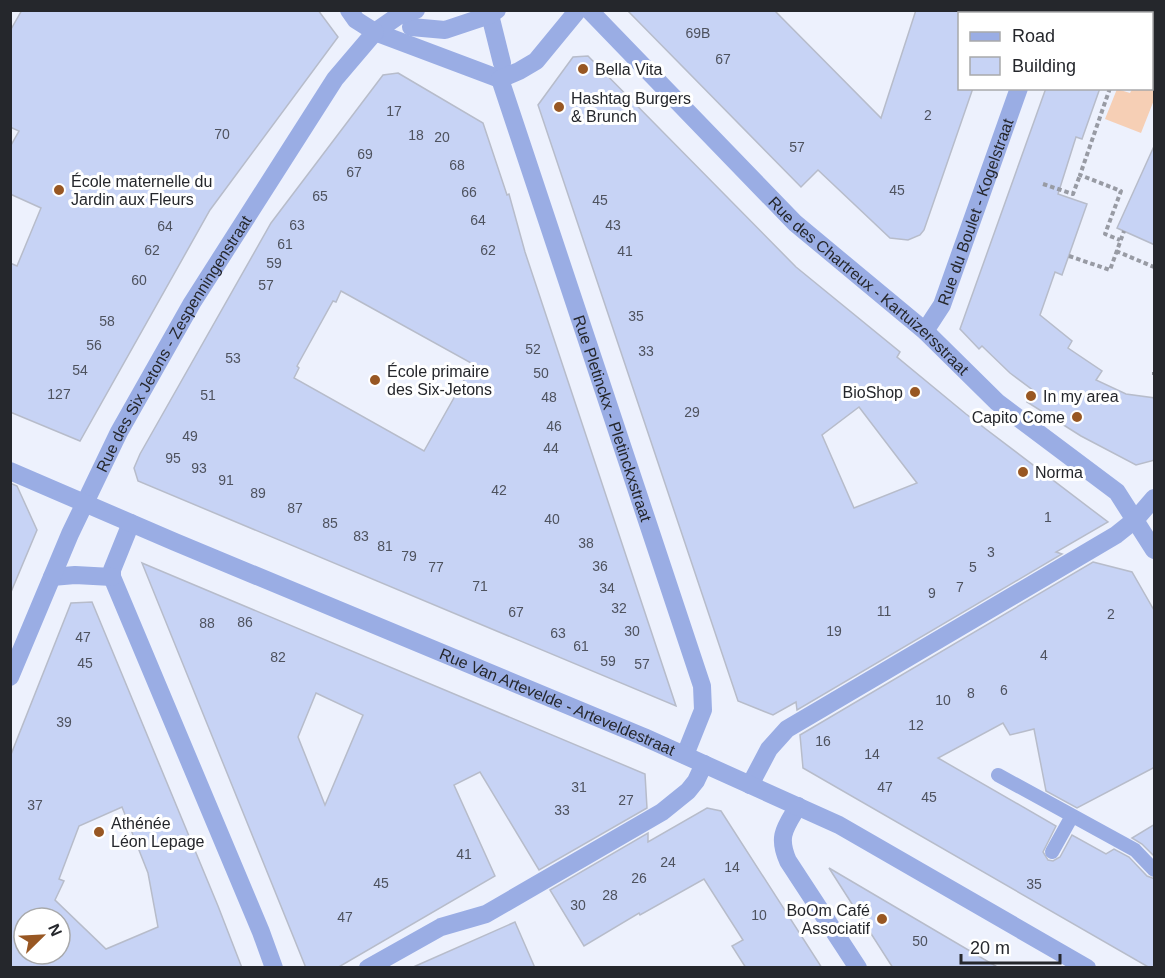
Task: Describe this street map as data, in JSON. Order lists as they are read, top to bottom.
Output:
{
  "streets": {
    "street": [
      "Rue du Boulet - Kogelstraat",
      "Rue des Chartreux - Kartuizersstraat",
      "Rue des Six Jetons - Zespenningenstraat",
      "Rue Pletinckx - Pletinckxstraat",
      "Rue Van Artevelde - Arteveldestraat"
    ]
  },
  "crossings": [
    ["Rue du Boulet - Kogelstraat", "Rue des Chartreux - Kartuizersstraat"],
    ["Rue des Six Jetons - Zespenningenstraat", "Rue Van Artevelde - Arteveldestraat"],
    ["Rue Pletinckx - Pletinckxstraat", "Rue Van Artevelde - Arteveldestraat"]
  ],
  "places": [
    "Bella Vita",
    "Hashtag Burgers & Brunch",
    "École maternelle du Jardin aux Fleurs",
    "École primaire des Six-Jetons",
    "BioShop",
    "In my area",
    "Capito Come",
    "Norma",
    "Athénée Léon Lepage",
    "BoOm Café Associatif"
  ],
  "house_numbers": [
    "69B",
    "67",
    "17",
    "2",
    "70",
    "18",
    "20",
    "57",
    "69",
    "68",
    "67",
    "45",
    "66",
    "65",
    "45",
    "64",
    "63",
    "43",
    "64",
    "61",
    "62",
    "62",
    "41",
    "59",
    "60",
    "57",
    "35",
    "58",
    "56",
    "52",
    "33",
    "53",
    "54",
    "50",
    "127",
    "51",
    "48",
    "29",
    "46",
    "49",
    "44",
    "95",
    "93",
    "91",
    "42",
    "89",
    "87",
    "1",
    "40",
    "85",
    "83",
    "38",
    "81",
    "3",
    "79",
    "36",
    "77",
    "5",
    "71",
    "7",
    "34",
    "9",
    "32",
    "11",
    "67",
    "2",
    "86",
    "88",
    "30",
    "19",
    "63",
    "47",
    "61",
    "4",
    "82",
    "59",
    "45",
    "57",
    "6",
    "8",
    "10",
    "39",
    "12",
    "16",
    "14",
    "31",
    "47",
    "45",
    "27",
    "37",
    "33",
    "41",
    "24",
    "14",
    "26",
    "45",
    "35",
    "28",
    "30",
    "10",
    "47",
    "50"
  ],
  "legend": ["Road", "Building"],
  "scale_bar": "20 m",
  "north": "top right"
}
